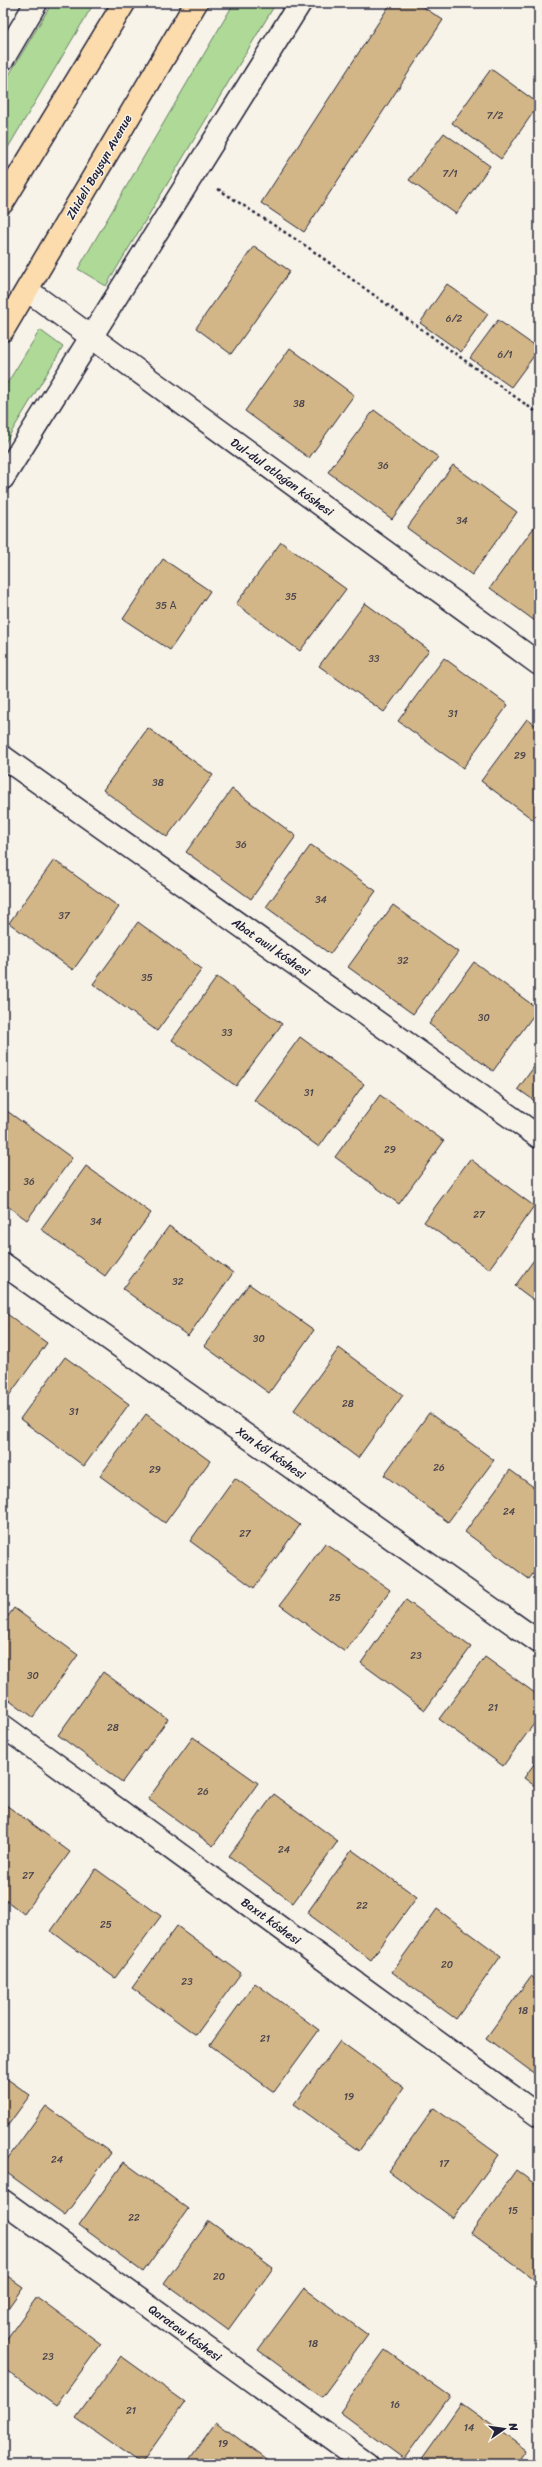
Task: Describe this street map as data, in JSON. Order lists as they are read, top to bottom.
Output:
{
  "streets": {
    "main road": ["Zhideli Baysyn Avenue"],
    "street": [
      "Dul-dul atlaǵan kóshesi",
      "Abat awıl kóshesi",
      "Xan kól kóshesi",
      "Baxıt kóshesi",
      "Qarataw kóshesi"
    ]
  },
  "crossings": [
    ["Zhideli Baysyn Avenue", "Dul-dul atlaǵan kóshesi"]
  ],
  "house_numbers": [
    "7/2",
    "7/1",
    "6/2",
    "6/1",
    "38",
    "36",
    "34",
    "35",
    "35 А",
    "33",
    "31",
    "29",
    "38",
    "36",
    "34",
    "37",
    "32",
    "35",
    "30",
    "33",
    "31",
    "29",
    "36",
    "27",
    "34",
    "32",
    "30",
    "28",
    "31",
    "26",
    "29",
    "24",
    "27",
    "25",
    "23",
    "30",
    "21",
    "28",
    "26",
    "24",
    "27",
    "22",
    "25",
    "20",
    "23",
    "18",
    "21",
    "19",
    "24",
    "17",
    "15",
    "22",
    "20",
    "18",
    "23",
    "16",
    "21",
    "14",
    "19"
  ],
  "north": "right"
}
